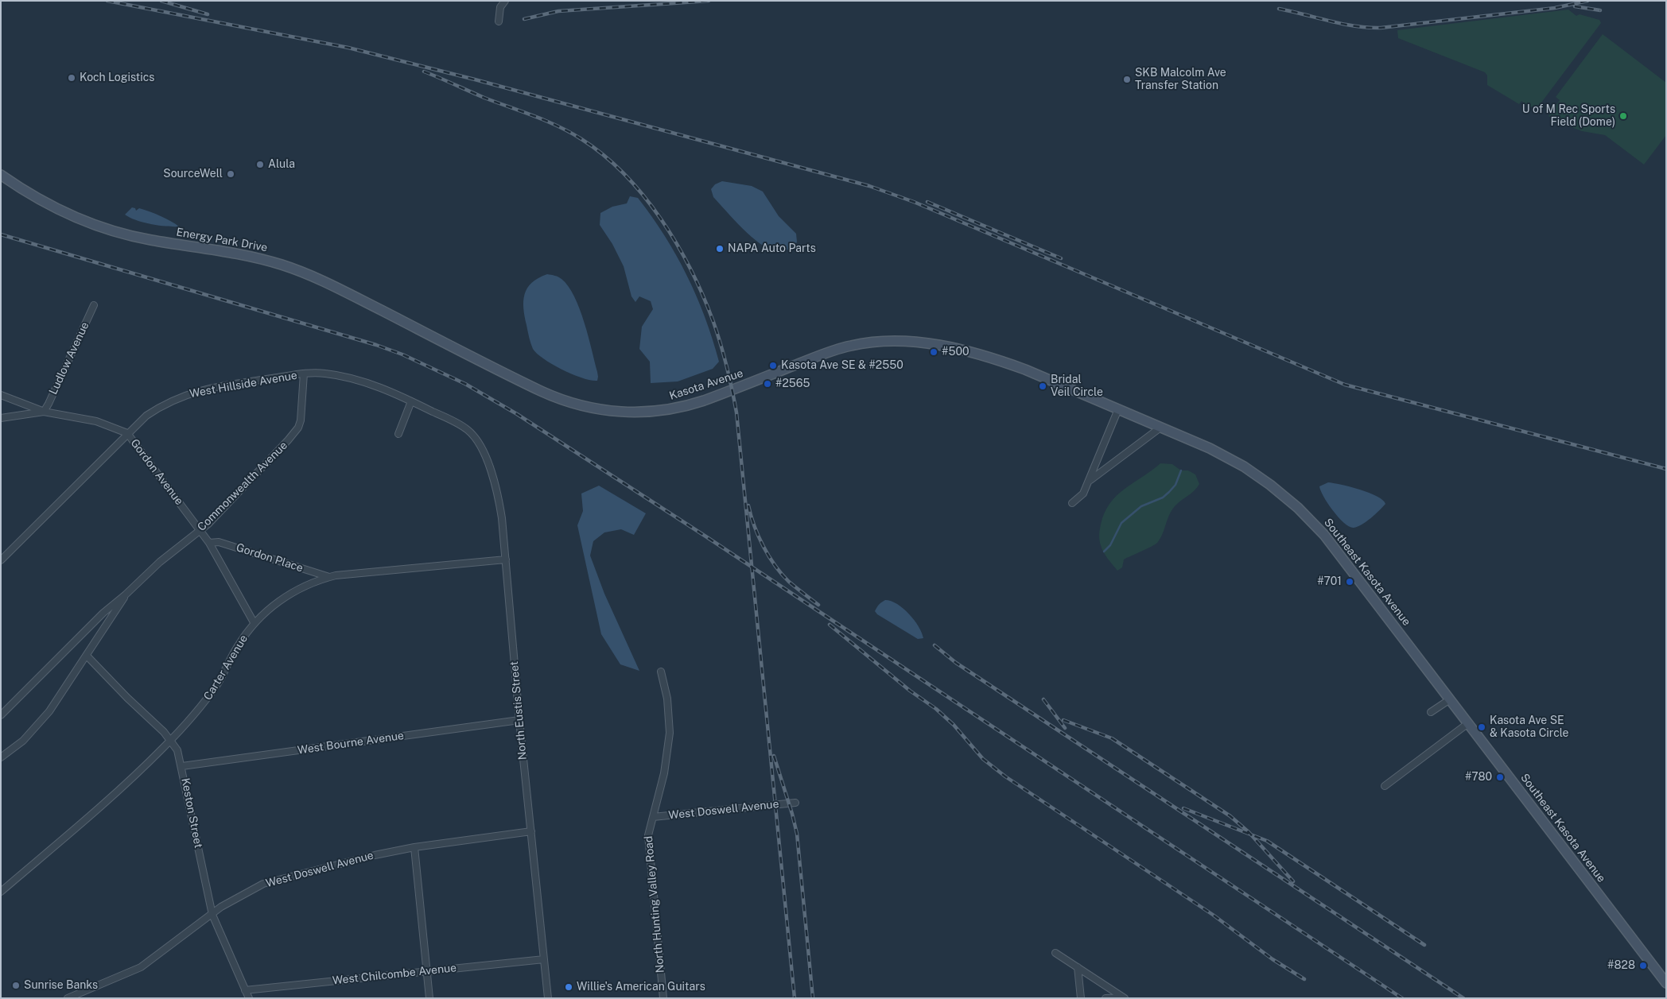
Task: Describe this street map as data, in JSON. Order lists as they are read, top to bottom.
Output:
{
  "streets": {
    "street": [
      "Energy Park Drive",
      "Ludlow Avenue",
      "West Hillside Avenue",
      "Kasota Avenue",
      "Gordon Avenue",
      "Commonwealth Avenue",
      "Gordon Place",
      "Southeast Kasota Avenue",
      "Carter Avenue",
      "North Eustis Street",
      "West Bourne Avenue",
      "West Doswell Avenue",
      "Keston Street",
      "North Hunting Valley Road",
      "West Chilcombe Avenue"
    ]
  },
  "crossings": [
    ["Energy Park Drive", "Kasota Avenue"],
    ["Ludlow Avenue", "Gordon Avenue"],
    ["West Hillside Avenue", "Gordon Avenue"],
    ["West Hillside Avenue", "Commonwealth Avenue"],
    ["West Hillside Avenue", "North Eustis Street"],
    ["Kasota Avenue", "Southeast Kasota Avenue"],
    ["Gordon Avenue", "Commonwealth Avenue"],
    ["Gordon Avenue", "Gordon Place"],
    ["Gordon Avenue", "Carter Avenue"],
    ["Commonwealth Avenue", "Keston Street"],
    ["Gordon Place", "Carter Avenue"],
    ["Carter Avenue", "North Eustis Street"],
    ["Carter Avenue", "Keston Street"],
    ["North Eustis Street", "West Bourne Avenue"],
    ["North Eustis Street", "West Doswell Avenue"],
    ["North Eustis Street", "West Chilcombe Avenue"],
    ["West Bourne Avenue", "Keston Street"],
    ["West Doswell Avenue", "Keston Street"],
    ["West Doswell Avenue", "North Hunting Valley Road"],
    ["Keston Street", "West Chilcombe Avenue"]
  ],
  "places": [
    "Koch Logistics",
    "SKB Malcolm Ave Transfer Station",
    "U of M Rec Sports Field (Dome)",
    "Alula",
    "SourceWell",
    "NAPA Auto Parts",
    "#500",
    "Kasota Ave SE & #2550",
    "#2565",
    "Bridal Veil Circle",
    "#701",
    "Kasota Ave SE & Kasota Circle",
    "#780",
    "#828",
    "Sunrise Banks",
    "Willie's American Guitars"
  ]
}
